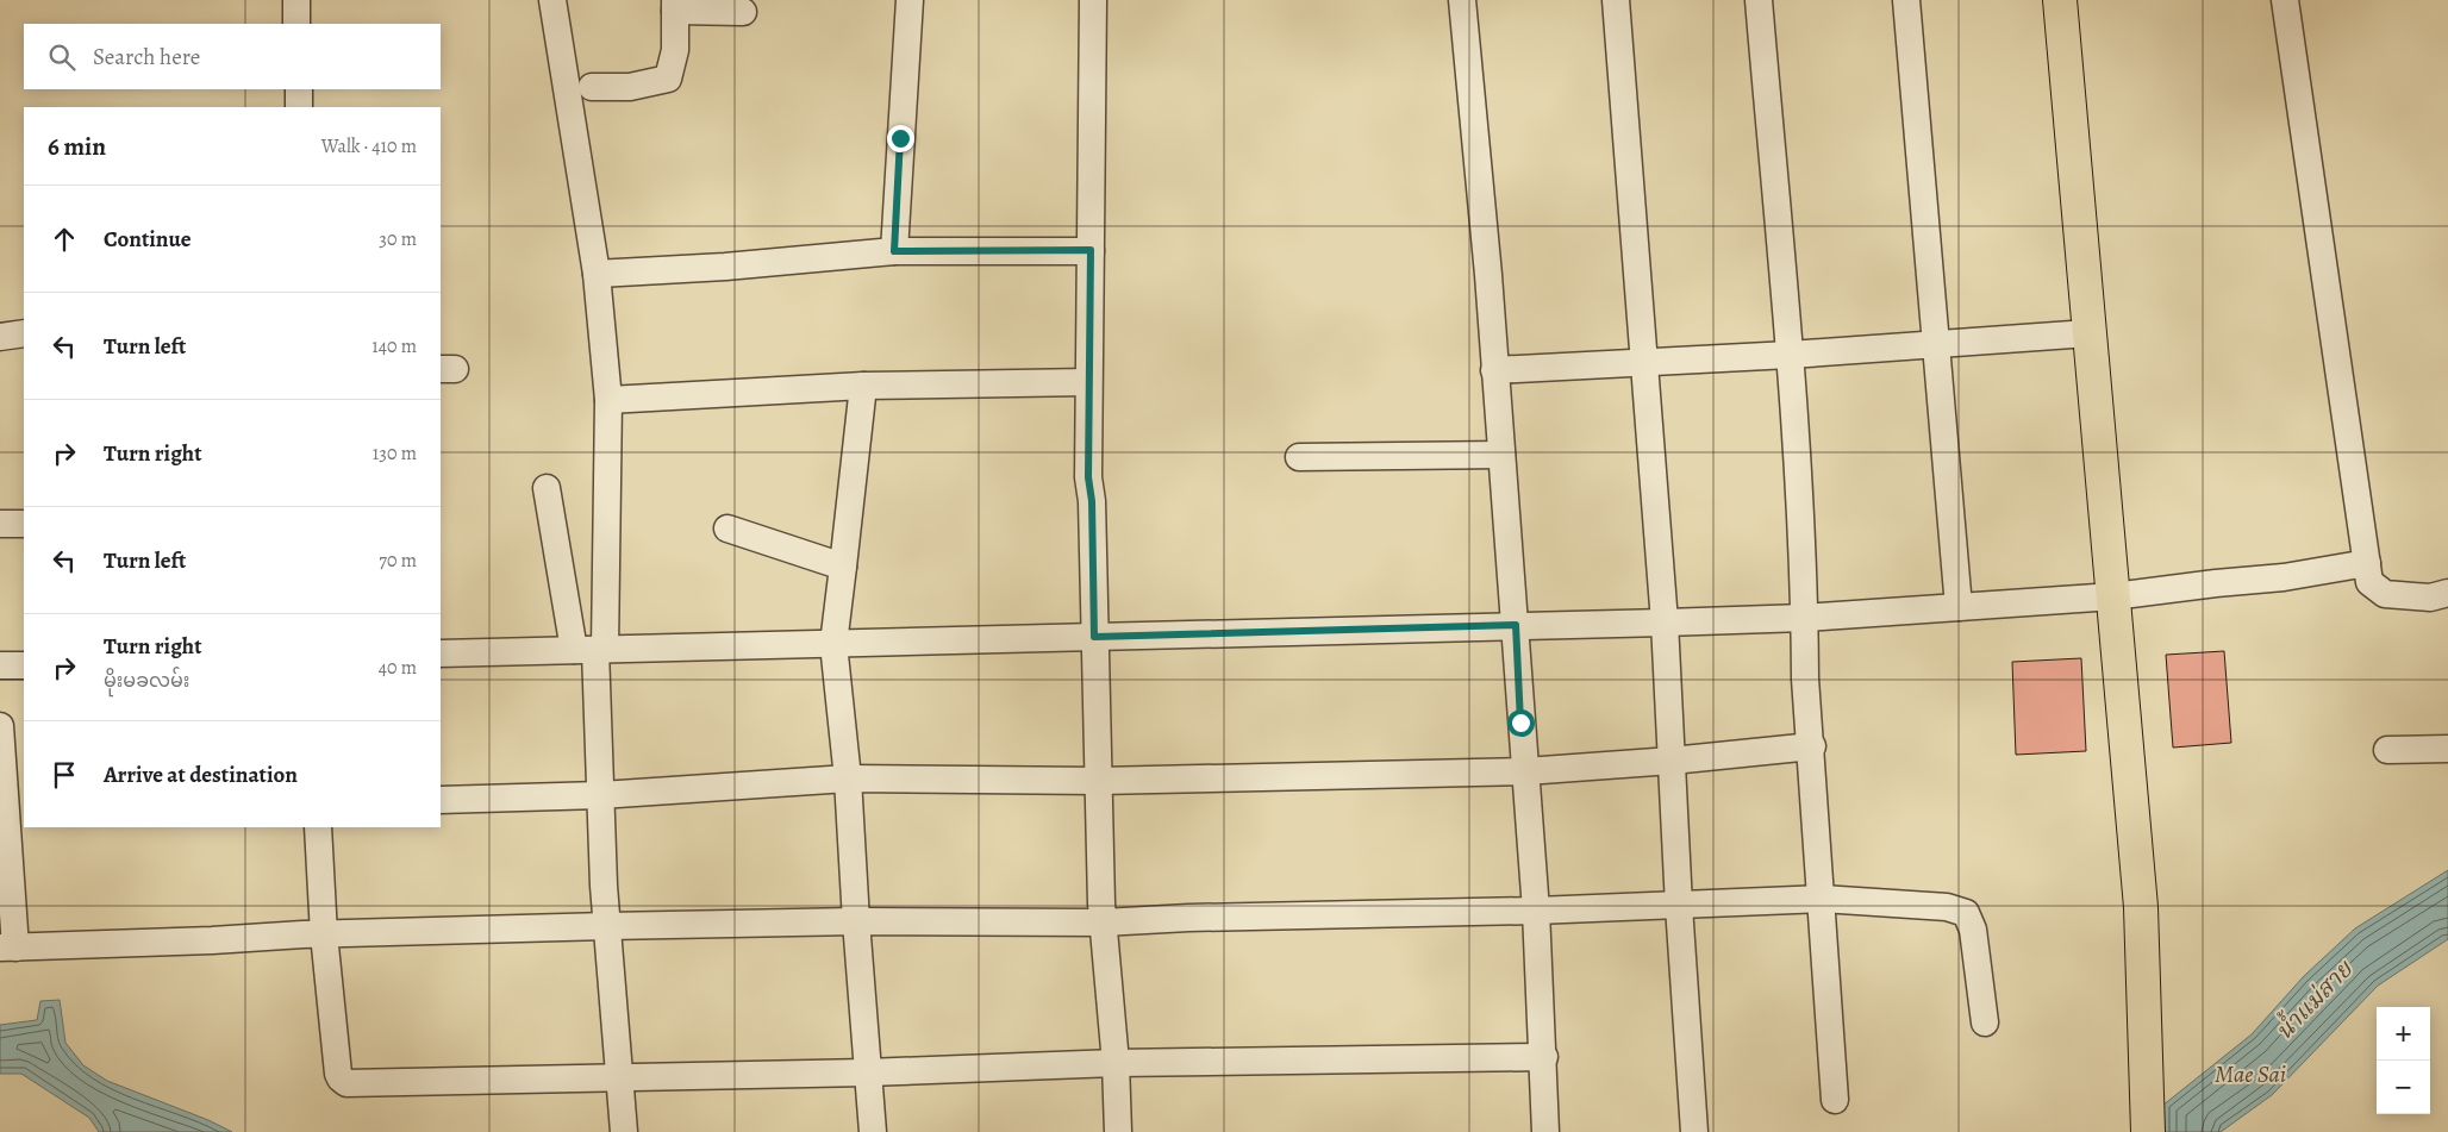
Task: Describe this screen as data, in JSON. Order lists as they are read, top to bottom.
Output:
{
  "water": ["น้ำแม่สาย", "Mae Sai"],
  "page": {
    "search": "Search here",
    "heading": ["6 min", "Walk · 410 m"],
    "list": [
      ["Continue", "30 m"],
      ["Turn left", "140 m"],
      ["Turn right", "130 m"],
      ["Turn left", "70 m"],
      ["Turn right", "မိုးမခလမ်း", "40 m"],
      "Arrive at destination"
    ],
    "map_buttons": ["+", "−"]
  }
}
